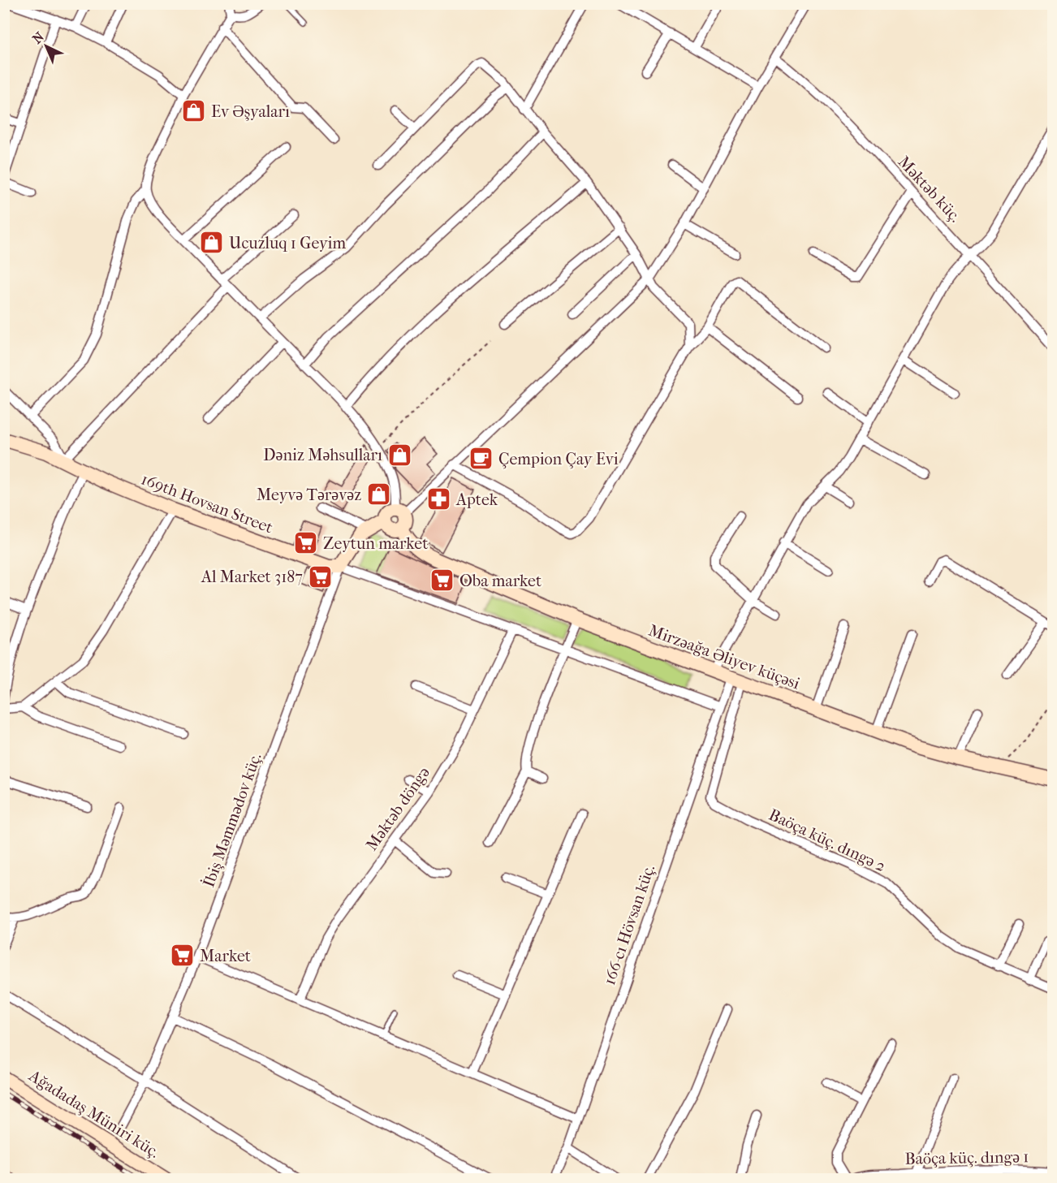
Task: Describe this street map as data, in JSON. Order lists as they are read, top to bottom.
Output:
{
  "streets": {
    "street": [
      "Məktəb küç.",
      "169th Hovsan Street",
      "Mirzəağa Əliyev küçəsi",
      "Məktəb döngə",
      "İbiş Məmmədov küç.",
      "Baöça küç. dıngə 2",
      "166-cı Hövsan küç.",
      "Ağadadaş Müniri küç.",
      "Baöça küç. dıngə 1"
    ]
  },
  "crossings": [
    ["169th Hovsan Street", "İbiş Məmmədov küç."],
    ["Mirzəağa Əliyev küçəsi", "Baöça küç. dıngə 2"],
    ["Mirzəağa Əliyev küçəsi", "166-cı Hövsan küç."],
    ["Baöça küç. dıngə 2", "166-cı Hövsan küç."]
  ],
  "places": {
    "shop": [
      "Ev Əşyaları",
      "Ucuzluq 1 Geyim",
      "Dəniz Məhsulları",
      "Meyvə Tərəvəz"
    ],
    "cafe": ["Çempion Çay Evi"],
    "pharmacy": ["Aptek"],
    "supermarket": [
      "Zeytun market",
      "Al Market 3187",
      "Oba market",
      "Market"
    ]
  },
  "north": "top left"
}
